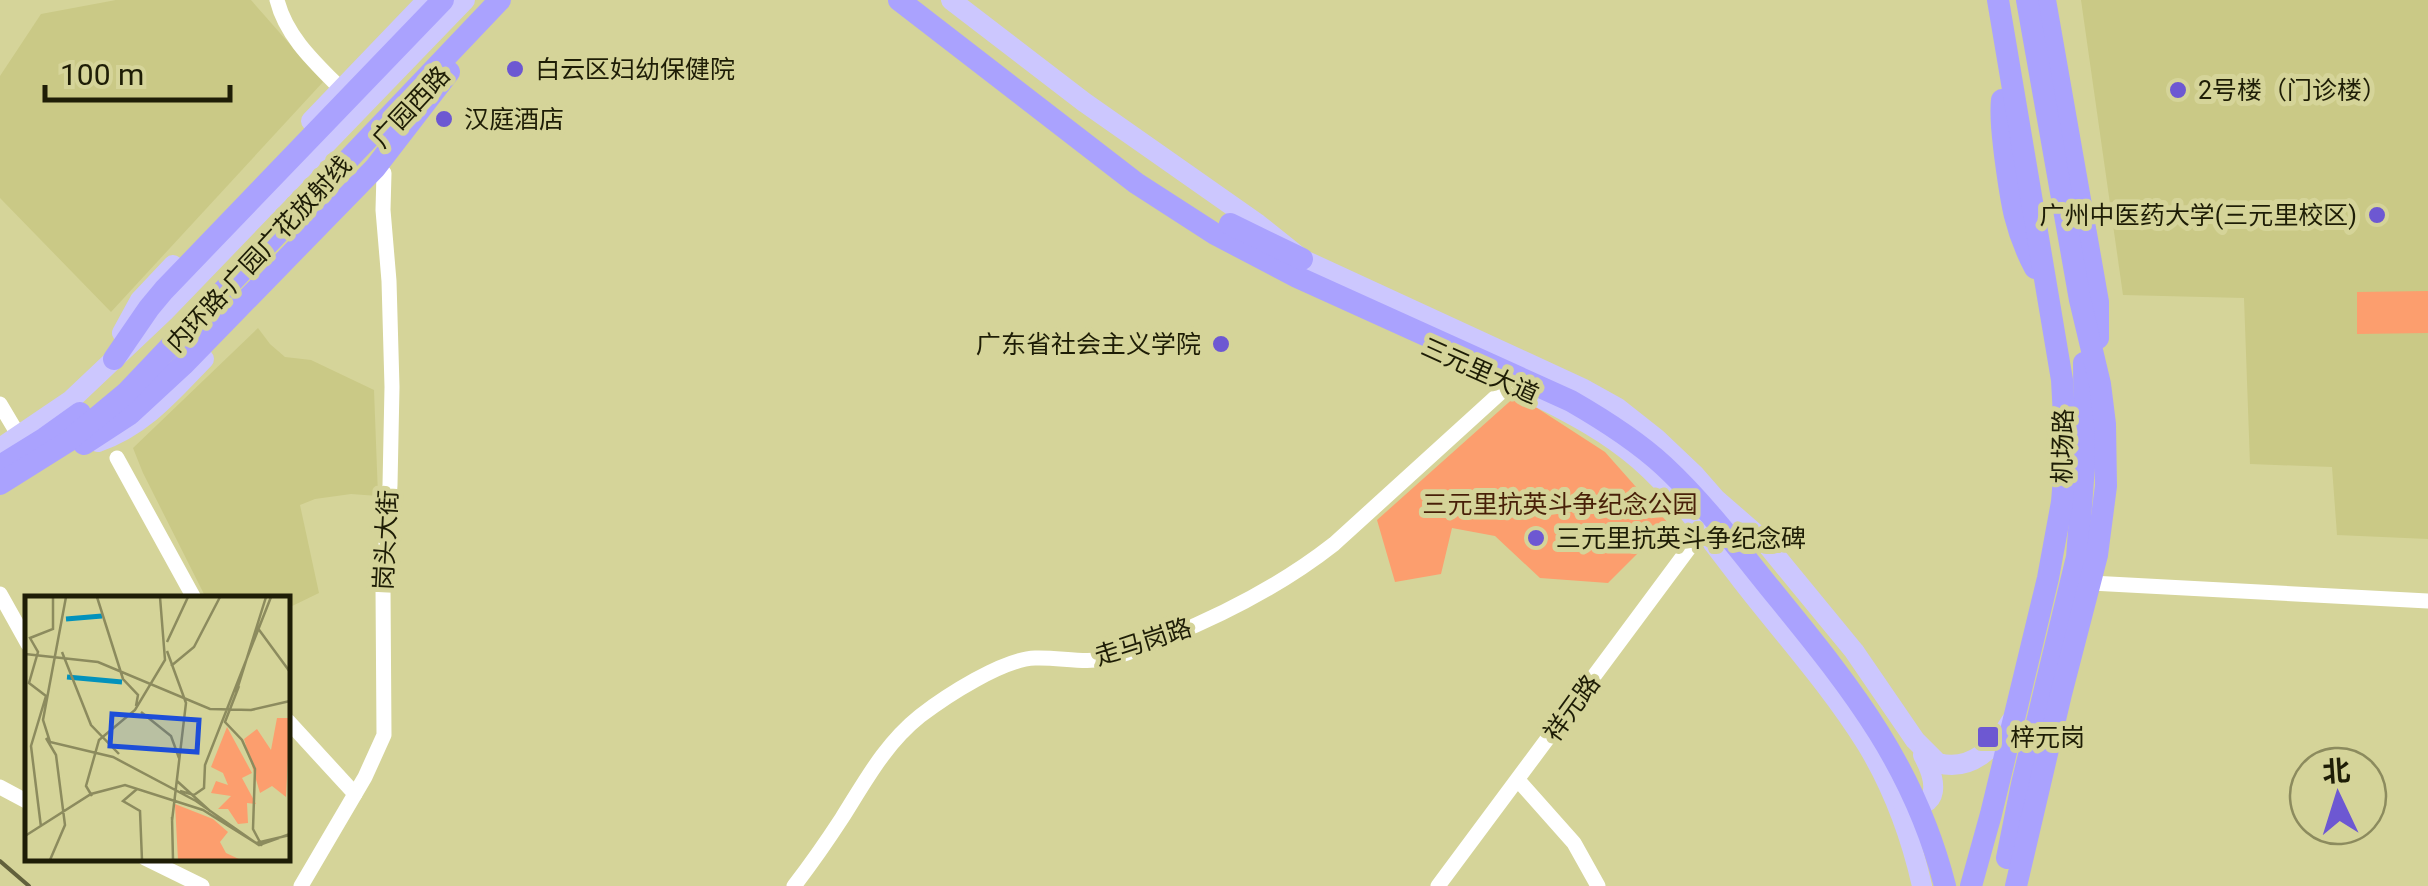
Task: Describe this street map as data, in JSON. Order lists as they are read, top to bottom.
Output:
{
  "streets": {
    "highway": ["内环路-广园广花放射线", "机场路"],
    "main road": ["广园西路", "三元里大道"],
    "street": ["岗头大街", "走马岗路", "祥元路"]
  },
  "crossings": [
    ["广园西路", "内环路-广园广花放射线"],
    ["三元里大道", "机场路"],
    ["三元里大道", "走马岗路"],
    ["三元里大道", "祥元路"]
  ],
  "parks": ["三元里抗英斗争纪念公园"],
  "places": {
    "other": [
      "白云区妇幼保健院",
      "2号楼（门诊楼）",
      "汉庭酒店",
      "广州中医药大学(三元里校区)",
      "广东省社会主义学院",
      "三元里抗英斗争纪念碑"
    ],
    "transit": ["梓元岗"]
  },
  "scale_bar": "100 m",
  "north": "top"
}
